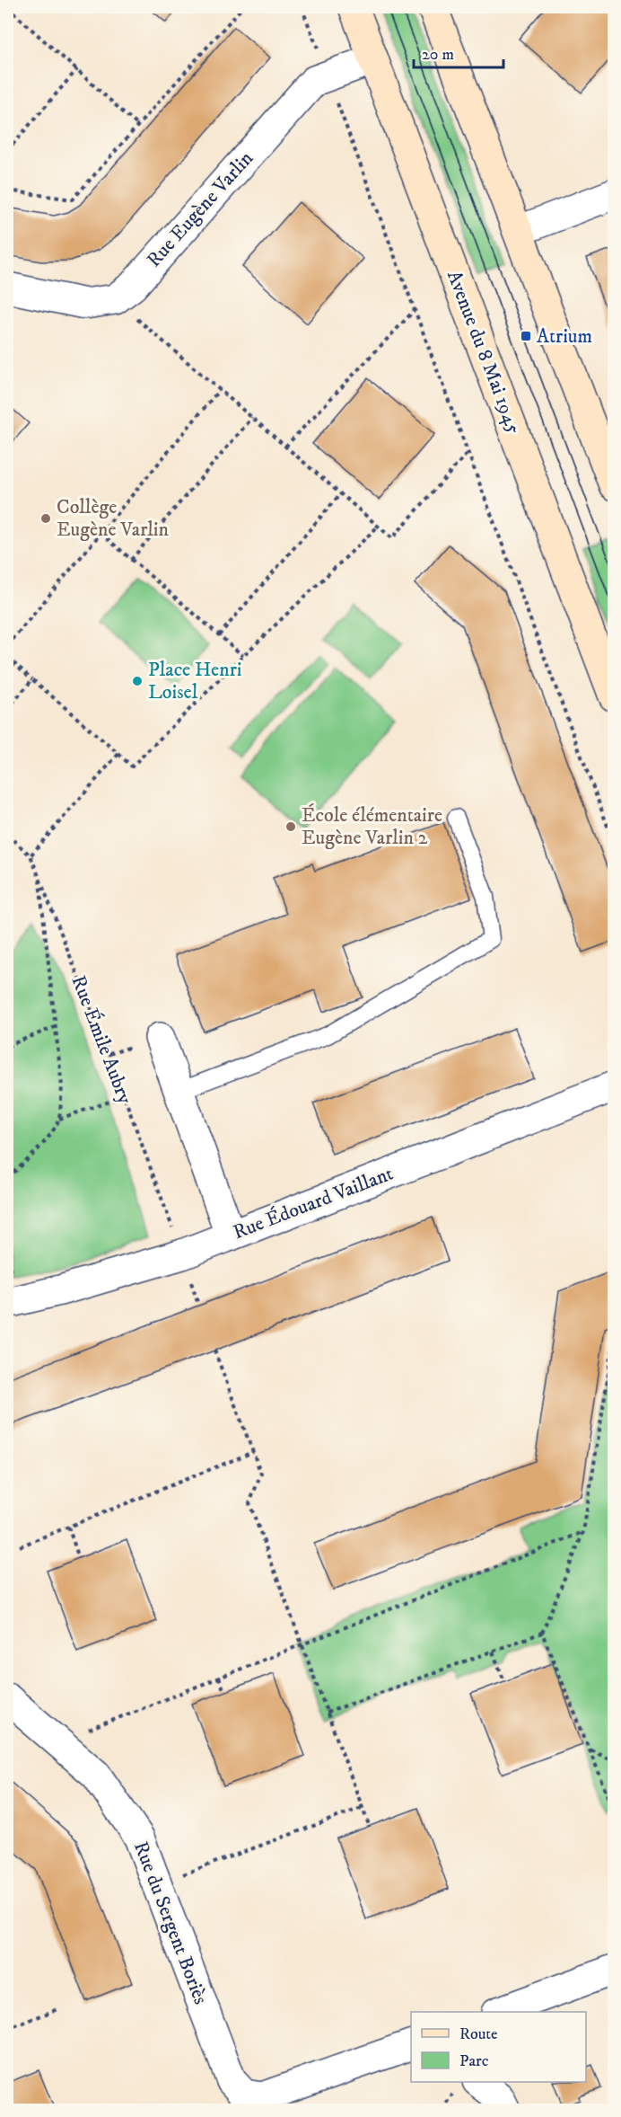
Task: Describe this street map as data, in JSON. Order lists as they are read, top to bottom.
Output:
{
  "streets": {
    "street": [
      "Rue Eugène Varlin",
      "Avenue du 8 Mai 1945",
      "Rue Édouard Vaillant",
      "Rue du Sergent Boriès"
    ],
    "path": ["Rue Émile Aubry"]
  },
  "crossings": [
    ["Rue Eugène Varlin", "Avenue du 8 Mai 1945"],
    ["Rue Émile Aubry", "Rue Édouard Vaillant"]
  ],
  "places": {
    "transit": ["Atrium"],
    "other": ["Collège Eugène Varlin", "Place Henri Loisel", "École élémentaire Eugène Varlin 2"]
  },
  "legend": ["Route", "Parc"],
  "scale_bar": "20 m"
}
